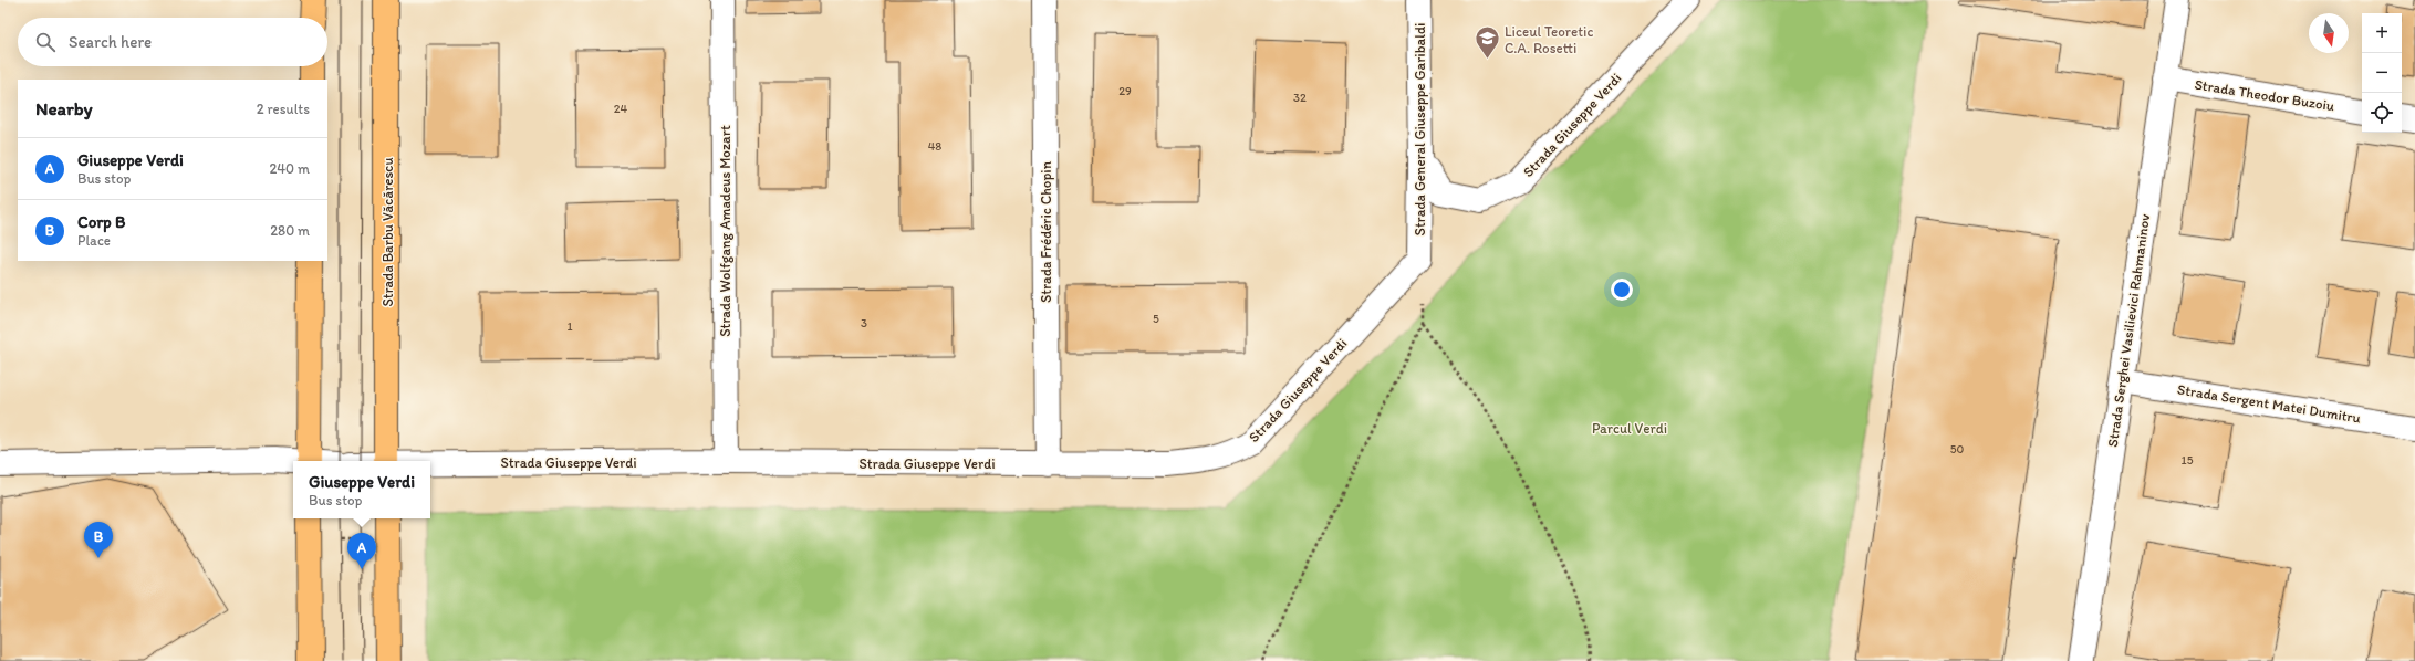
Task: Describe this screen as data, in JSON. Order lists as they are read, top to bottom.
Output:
{
  "streets": {
    "main road": ["Strada Barbu Văcărescu"],
    "street": [
      "Strada Theodor Buzoiu",
      "Strada Giuseppe Verdi",
      "Strada General Giuseppe Garibaldi",
      "Strada Wolfgang Amadeus Mozart",
      "Strada Frédéric Chopin",
      "Strada Serghei Vasilievici Rahmaninov",
      "Strada Sergent Matei Dumitru"
    ]
  },
  "crossings": [
    ["Strada Theodor Buzoiu", "Strada Serghei Vasilievici Rahmaninov"],
    ["Strada Giuseppe Verdi", "Strada General Giuseppe Garibaldi"],
    ["Strada Giuseppe Verdi", "Strada Wolfgang Amadeus Mozart"],
    ["Strada Giuseppe Verdi", "Strada Frédéric Chopin"],
    ["Strada Serghei Vasilievici Rahmaninov", "Strada Sergent Matei Dumitru"]
  ],
  "parks": ["Parcul Verdi"],
  "places": {
    "school or university": ["Liceul Teoretic C.A. Rosetti"]
  },
  "house_numbers": [
    "29",
    "32",
    "24",
    "48",
    "5",
    "3",
    "1",
    "50",
    "15"
  ],
  "north": "bottom",
  "page": {
    "map_buttons": ["+", "−"],
    "search": "Search here",
    "heading": ["Nearby", "2 results"],
    "list": [
      {
        "mark": "A",
        "name": "Giuseppe Verdi",
        "note": "Bus stop",
        "value": "240 m"
      },
      {
        "mark": "B",
        "name": "Corp B",
        "note": "Place",
        "value": "280 m"
      }
    ],
    "popup": ["Giuseppe Verdi", "Bus stop"],
    "pins": ["B", "A"]
  }
}
